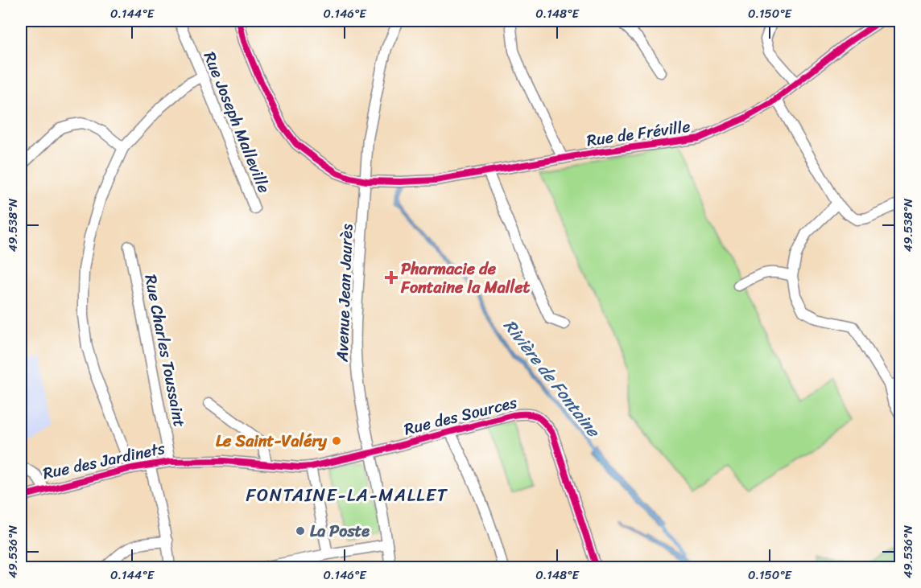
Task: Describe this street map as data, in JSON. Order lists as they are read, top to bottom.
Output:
{
  "streets": {
    "street": [
      "Rue Joseph Malleville",
      "Rue de Fréville",
      "Avenue Jean Jaurès",
      "Rue Charles Toussaint",
      "Rue des Sources",
      "Rue des Jardinets"
    ]
  },
  "crossings": [
    ["Rue de Fréville", "Avenue Jean Jaurès"],
    ["Avenue Jean Jaurès", "Rue des Sources"],
    ["Rue Charles Toussaint", "Rue des Jardinets"],
    ["Rue des Sources", "Rue des Jardinets"]
  ],
  "districts": ["FONTAINE-LA-MALLET"],
  "water": ["Rivière de Fontaine"],
  "places": {
    "health": ["Pharmacie de Fontaine la Mallet"],
    "other": ["Le Saint-Valéry", "La Poste"]
  },
  "coordinates": [
    "0.144°E",
    "0.146°E",
    "0.148°E",
    "0.150°E",
    "49.538°N",
    "49.536°N"
  ]
}
